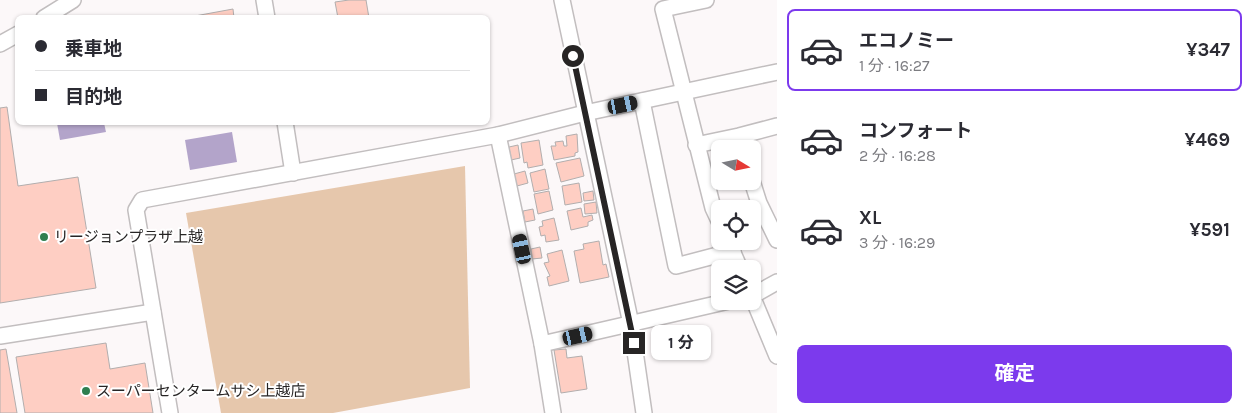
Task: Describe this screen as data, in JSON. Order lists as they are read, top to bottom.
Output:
{
  "places": ["リージョンプラザ上越", "スーパーセンタームサシ上越店"],
  "north": "right",
  "page": {
    "list": [
      {
        "name": "エコノミー",
        "note": "1 分 · 16:27",
        "value": "¥347"
      },
      {
        "name": "コンフォート",
        "note": "2 分 · 16:28",
        "value": "¥469"
      },
      {
        "name": "XL",
        "note": "3 分 · 16:29",
        "value": "¥591"
      }
    ],
    "banner": ["乗車地", "目的地"],
    "bubble": "1 分",
    "buttons": "確定"
  }
}
